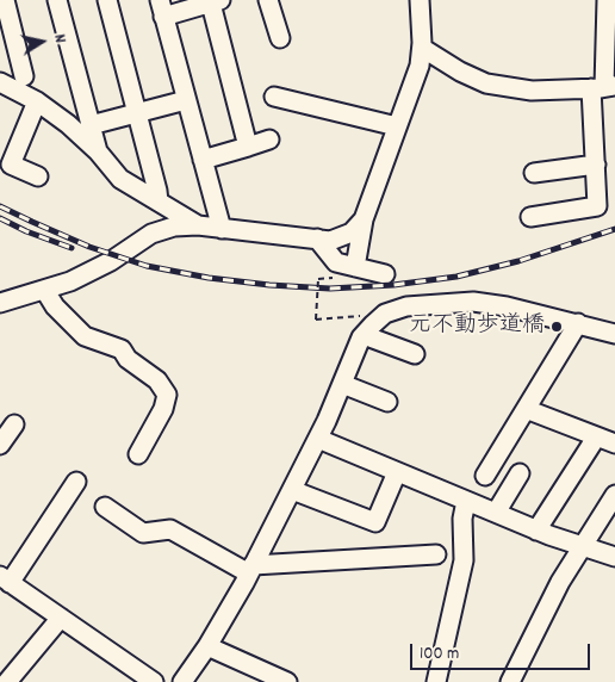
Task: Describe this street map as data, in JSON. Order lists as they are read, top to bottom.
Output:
{
  "places": ["元不動歩道橋"],
  "scale_bar": "100 m",
  "north": "right"
}
